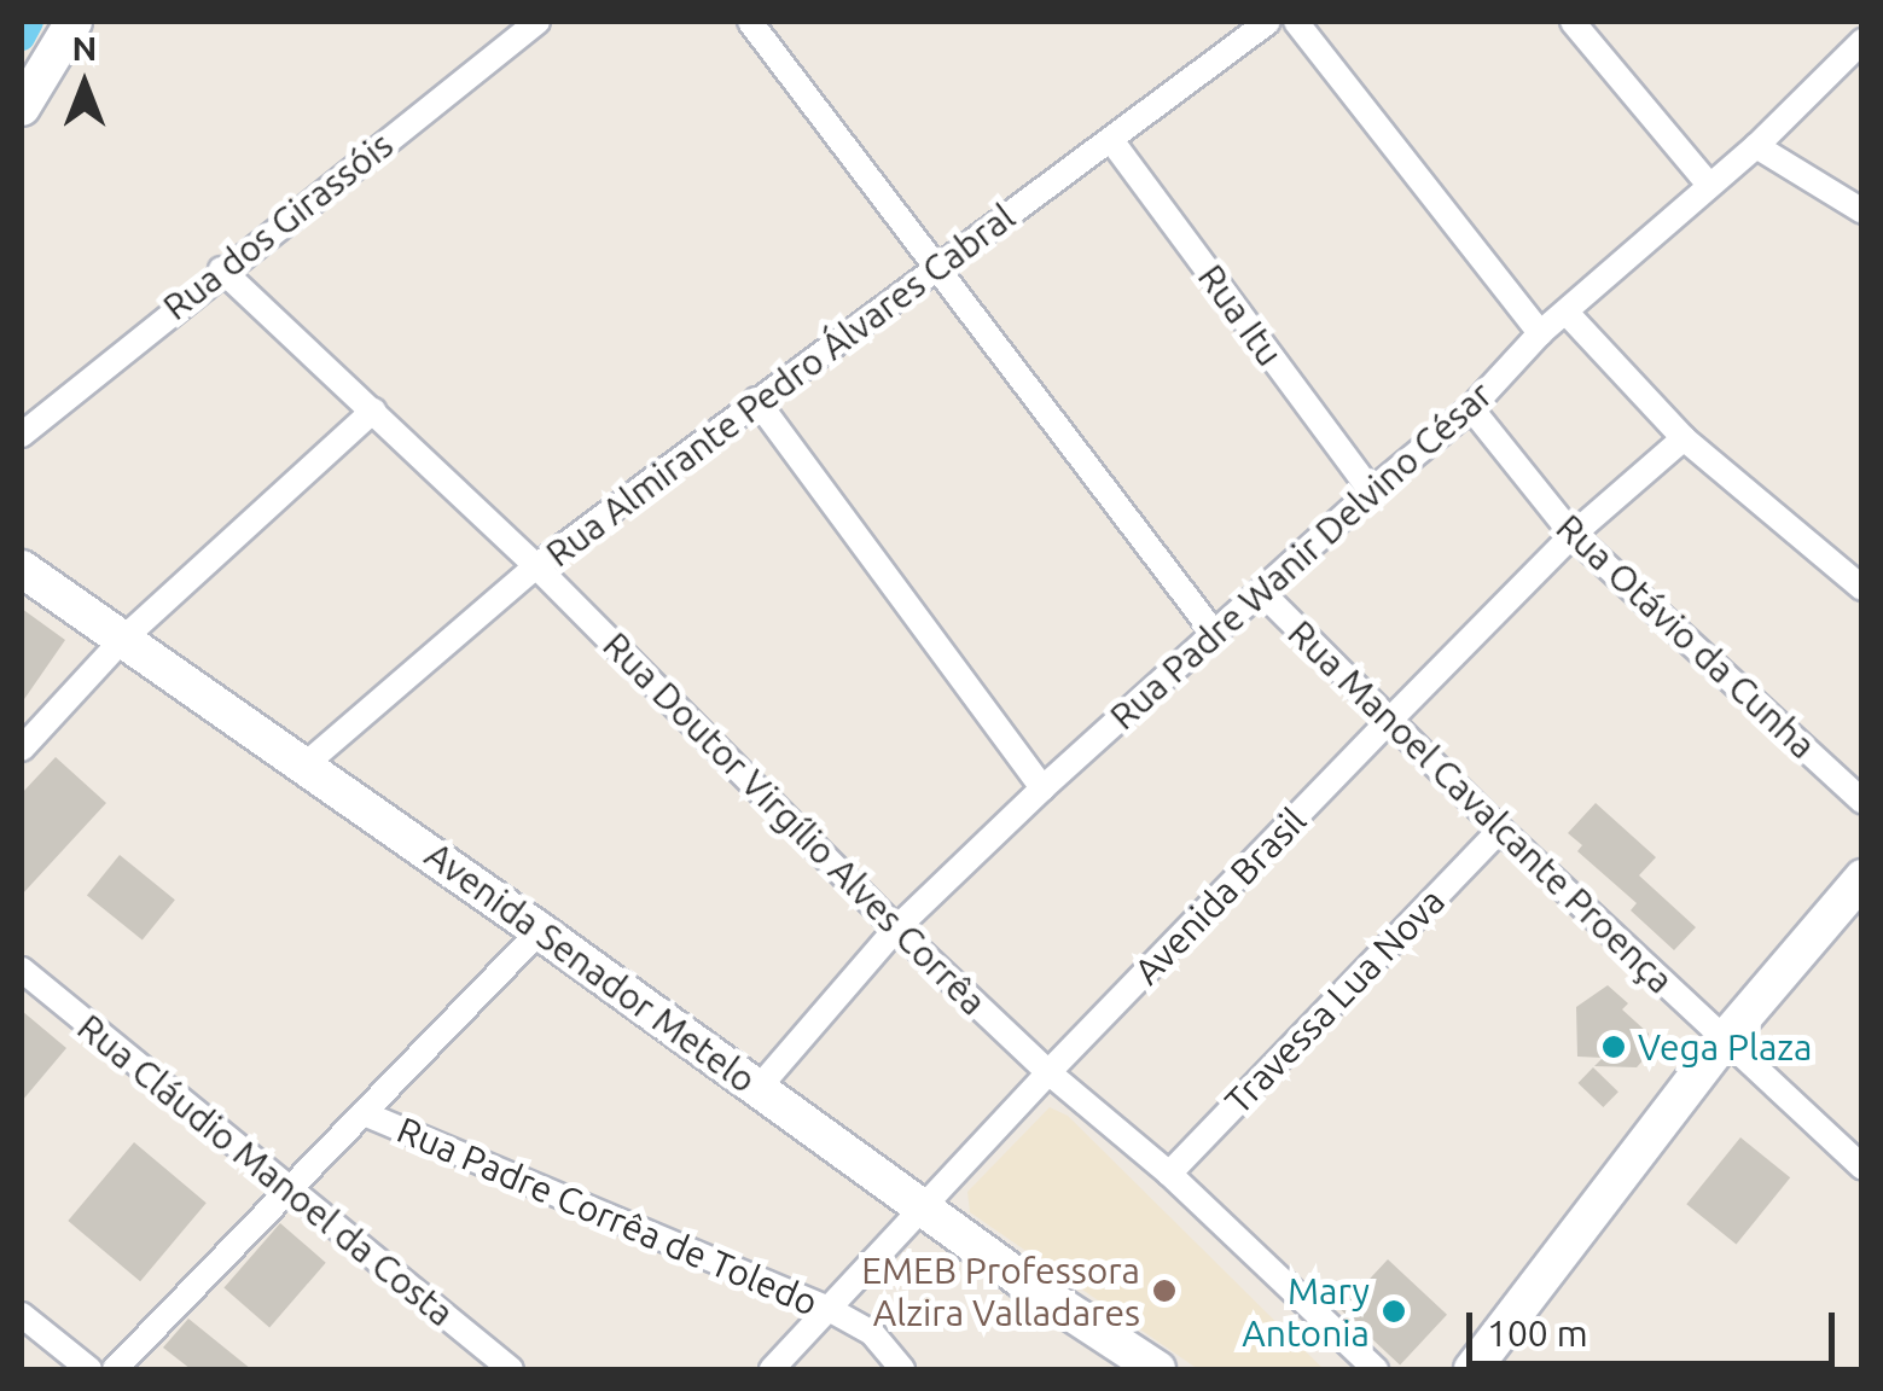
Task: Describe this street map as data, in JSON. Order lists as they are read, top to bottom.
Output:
{
  "streets": {
    "main road": ["Avenida Senador Metelo"],
    "street": [
      "Rua dos Girassóis",
      "Rua Itu",
      "Rua Almirante Pedro Álvares Cabral",
      "Rua Padre Wanir Delvino César",
      "Rua Otávio da Cunha",
      "Rua Manoel Cavalcante Proença",
      "Rua Doutor Virgílio Alves Corrêa",
      "Avenida Brasil",
      "Travessa Lua Nova",
      "Rua Cláudio Manoel da Costa",
      "Rua Padre Corrêa de Toledo"
    ]
  },
  "crossings": [
    ["Rua dos Girassóis", "Rua Doutor Virgílio Alves Corrêa"],
    ["Rua Itu", "Rua Almirante Pedro Álvares Cabral"],
    ["Rua Itu", "Rua Padre Wanir Delvino César"],
    ["Rua Almirante Pedro Álvares Cabral", "Rua Doutor Virgílio Alves Corrêa"],
    ["Rua Almirante Pedro Álvares Cabral", "Avenida Senador Metelo"],
    ["Rua Padre Wanir Delvino César", "Rua Otávio da Cunha"],
    ["Rua Padre Wanir Delvino César", "Rua Manoel Cavalcante Proença"],
    ["Rua Padre Wanir Delvino César", "Rua Doutor Virgílio Alves Corrêa"],
    ["Rua Padre Wanir Delvino César", "Avenida Senador Metelo"],
    ["Rua Otávio da Cunha", "Avenida Brasil"],
    ["Rua Manoel Cavalcante Proença", "Avenida Brasil"],
    ["Rua Manoel Cavalcante Proença", "Travessa Lua Nova"],
    ["Rua Doutor Virgílio Alves Corrêa", "Avenida Brasil"],
    ["Rua Doutor Virgílio Alves Corrêa", "Travessa Lua Nova"],
    ["Avenida Brasil", "Avenida Senador Metelo"],
    ["Avenida Brasil", "Rua Padre Corrêa de Toledo"]
  ],
  "places": ["Vega Plaza", "EMEB Professora Alzira Valladares", "Mary Antonia"],
  "scale_bar": "100 m",
  "north": "top"
}
